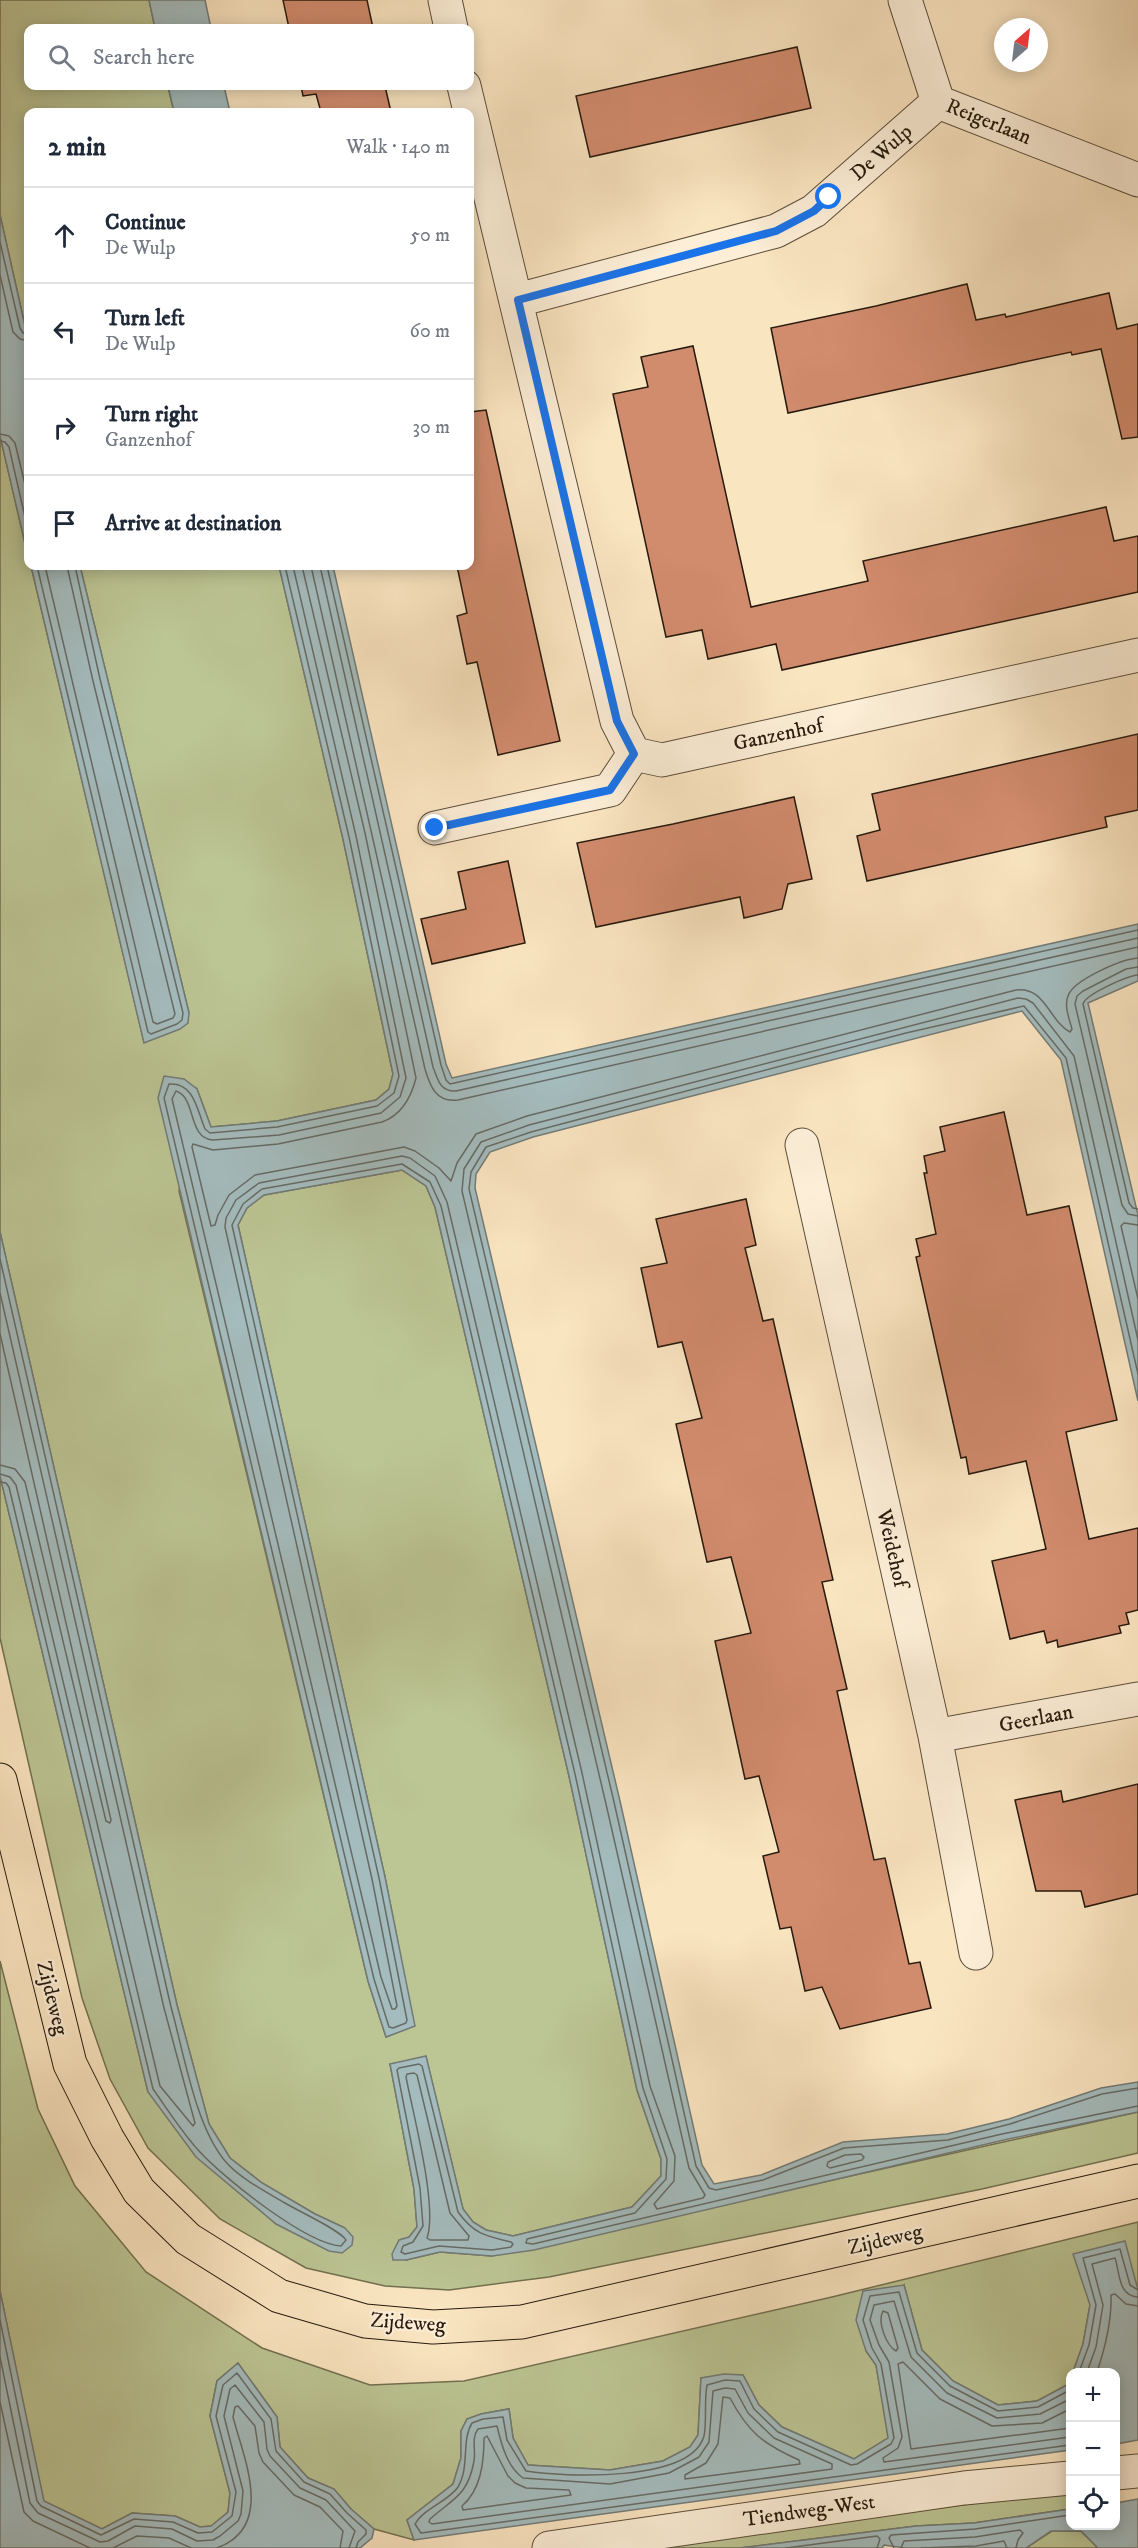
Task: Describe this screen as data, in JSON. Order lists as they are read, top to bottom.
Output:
{
  "streets": {
    "main road": ["Zijdeweg"],
    "street": [
      "Reigerlaan",
      "De Wulp",
      "Ganzenhof",
      "Weidehof",
      "Geerlaan",
      "Tiendweg-West"
    ]
  },
  "crossings": [
    ["Reigerlaan", "De Wulp"],
    ["Weidehof", "Geerlaan"]
  ],
  "north": "top right",
  "page": {
    "search": "Search here",
    "heading": ["2 min", "Walk · 140 m"],
    "list": [
      ["Continue", "De Wulp", "50 m"],
      ["Turn left", "De Wulp", "60 m"],
      ["Turn right", "Ganzenhof", "30 m"],
      "Arrive at destination"
    ],
    "map_buttons": ["+", "−"]
  }
}
